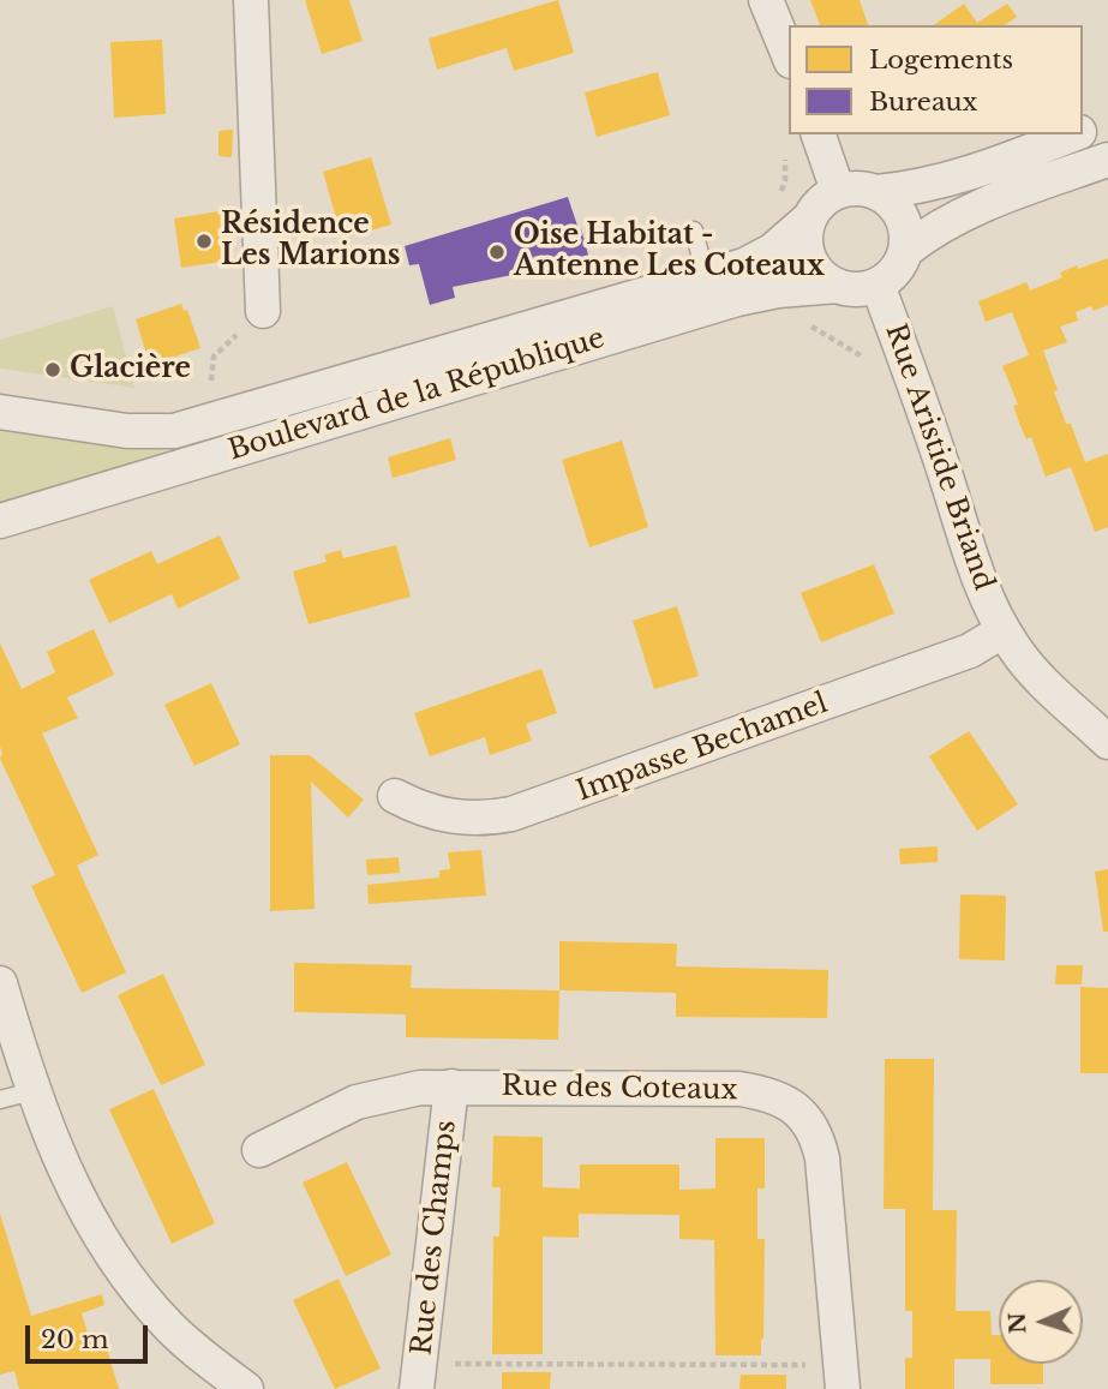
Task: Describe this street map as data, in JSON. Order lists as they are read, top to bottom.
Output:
{
  "streets": {
    "street": [
      "Boulevard de la République",
      "Rue Aristide Briand",
      "Impasse Bechamel",
      "Rue des Coteaux",
      "Rue des Champs"
    ]
  },
  "crossings": [
    ["Boulevard de la République", "Rue Aristide Briand"],
    ["Rue Aristide Briand", "Impasse Bechamel"],
    ["Rue des Coteaux", "Rue des Champs"]
  ],
  "places": ["Résidence Les Marions", "Oise Habitat - Antenne Les Coteaux", "Glacière"],
  "legend": ["Logements", "Bureaux"],
  "scale_bar": "20 m",
  "north": "left"
}
